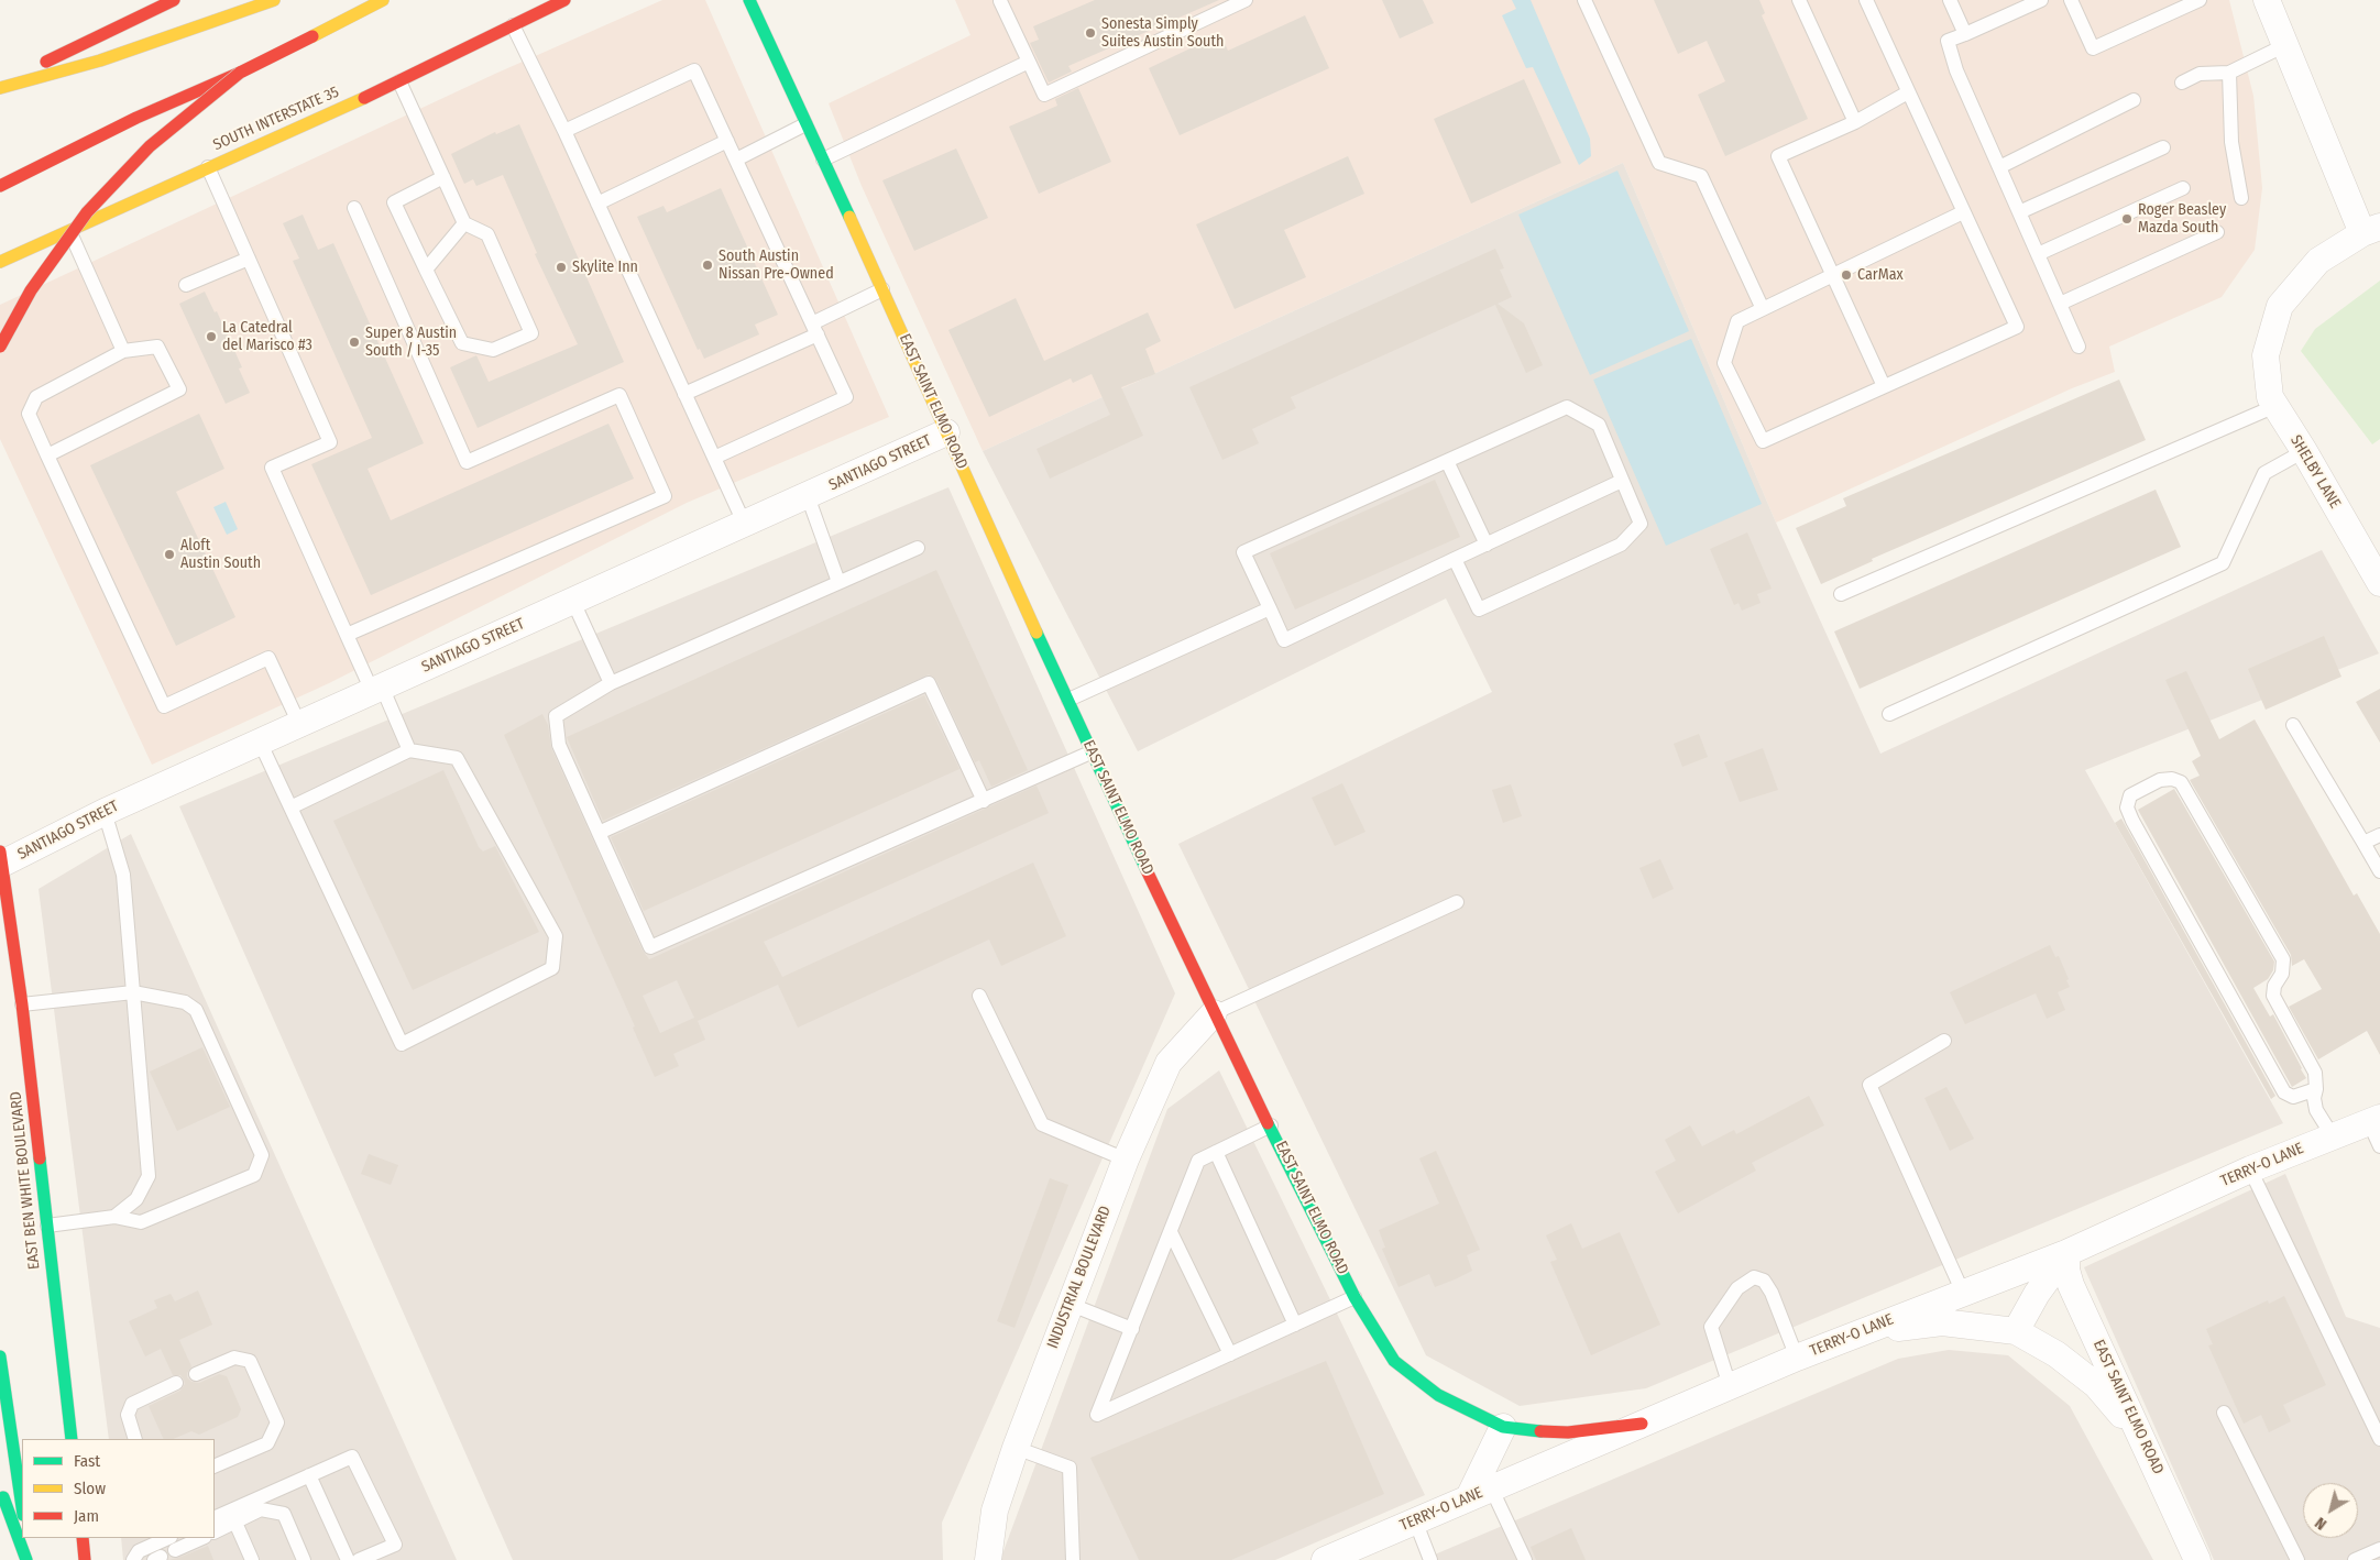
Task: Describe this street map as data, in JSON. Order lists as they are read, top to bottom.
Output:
{
  "streets": {
    "main road": ["SOUTH INTERSTATE 35", "EAST SAINT ELMO ROAD", "EAST BEN WHITE BOULEVARD"],
    "street": [
      "SANTIAGO STREET",
      "SHELBY LANE",
      "TERRY-O LANE",
      "INDUSTRIAL BOULEVARD"
    ]
  },
  "crossings": [
    ["EAST SAINT ELMO ROAD", "SANTIAGO STREET"],
    ["EAST SAINT ELMO ROAD", "TERRY-O LANE"],
    ["EAST SAINT ELMO ROAD", "INDUSTRIAL BOULEVARD"],
    ["SANTIAGO STREET", "EAST BEN WHITE BOULEVARD"]
  ],
  "places": [
    "Sonesta Simply Suites Austin South",
    "Roger Beasley Mazda South",
    "South Austin Nissan Pre-Owned",
    "Skylite Inn",
    "CarMax",
    "La Catedral del Marisco #3",
    "Super 8 Austin South / I-35",
    "Aloft Austin South"
  ],
  "legend": ["Fast", "Slow", "Jam"],
  "north": "bottom left"
}
